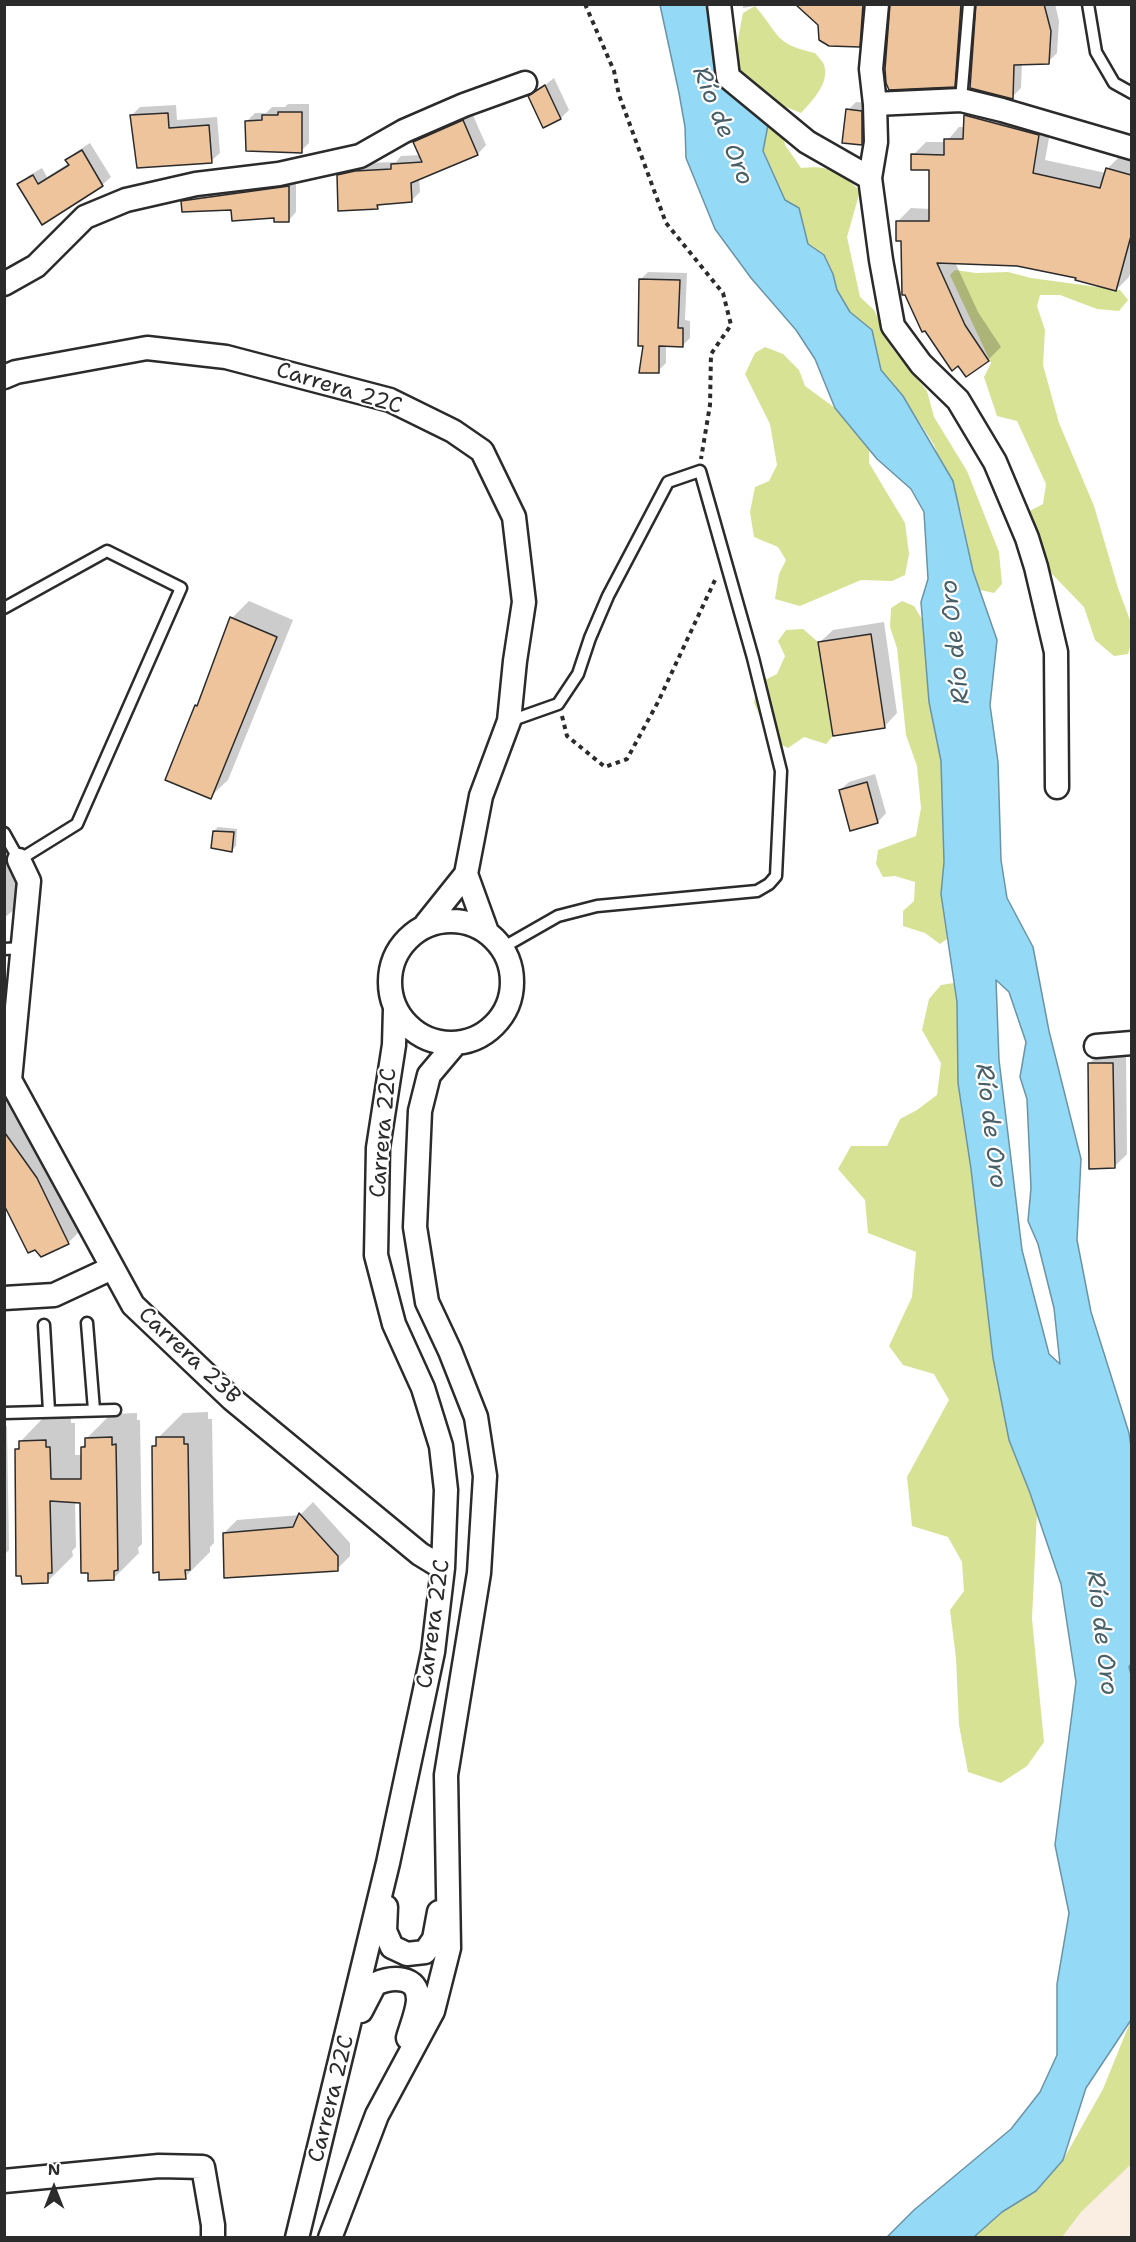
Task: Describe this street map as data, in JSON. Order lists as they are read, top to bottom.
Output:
{
  "streets": {
    "street": ["Carrera 22C", "Carrera 23B"]
  },
  "crossings": [
    ["Carrera 22C", "Carrera 23B"]
  ],
  "water": ["Río de Oro"],
  "north": "top"
}
